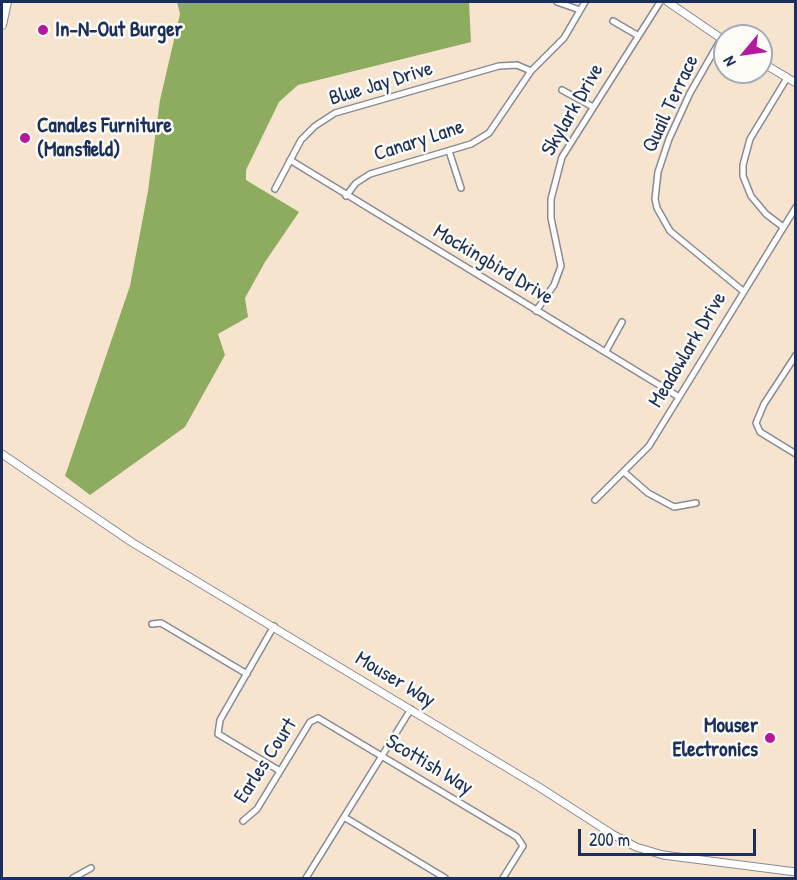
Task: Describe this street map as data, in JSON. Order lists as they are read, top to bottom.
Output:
{
  "streets": {
    "street": [
      "Blue Jay Drive",
      "Quail Terrace",
      "Skylark Drive",
      "Canary Lane",
      "Mockingbird Drive",
      "Meadowlark Drive",
      "Mouser Way",
      "Earles Court",
      "Scottish Way"
    ]
  },
  "crossings": [
    ["Blue Jay Drive", "Canary Lane"],
    ["Blue Jay Drive", "Mockingbird Drive"],
    ["Quail Terrace", "Meadowlark Drive"],
    ["Skylark Drive", "Mockingbird Drive"],
    ["Canary Lane", "Mockingbird Drive"],
    ["Mockingbird Drive", "Meadowlark Drive"],
    ["Earles Court", "Scottish Way"]
  ],
  "places": ["In-N-Out Burger", "Canales Furniture (Mansfield)", "Mouser Electronics"],
  "scale_bar": "200 m",
  "north": "bottom left"
}
